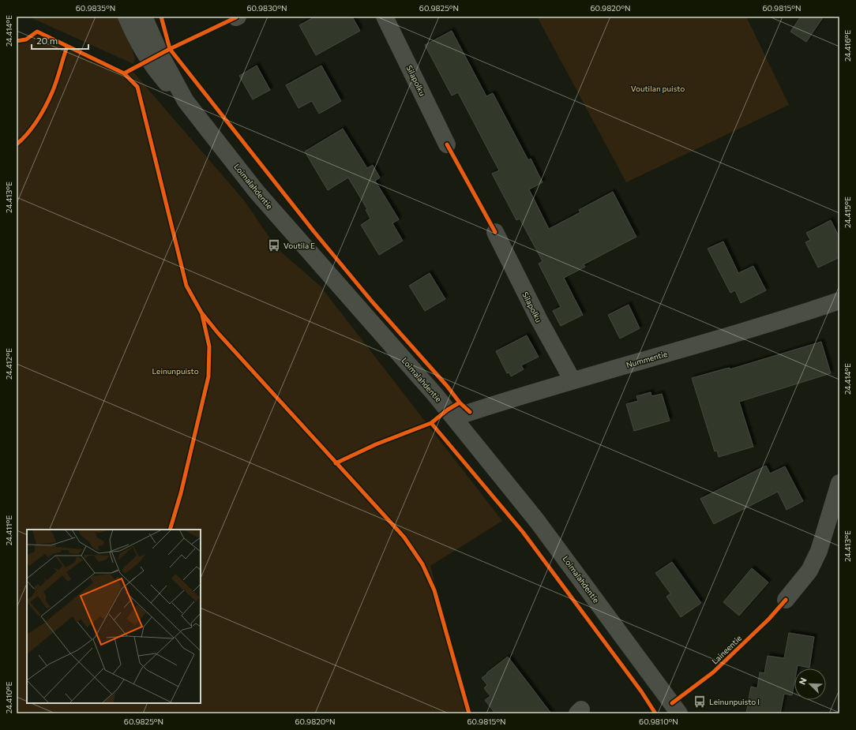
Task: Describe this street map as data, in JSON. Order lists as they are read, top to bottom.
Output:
{
  "streets": {
    "street": ["Silapolku", "Loimalahdentie", "Nummentie"],
    "cycle path": ["Laineentie"]
  },
  "crossings": [
    ["Silapolku", "Nummentie"],
    ["Loimalahdentie", "Nummentie"]
  ],
  "parks": ["Voutilan puisto", "Leinunpuisto"],
  "places": {
    "bus stop": ["Voutila E", "Leinunpuisto I"]
  },
  "scale_bar": "20 m",
  "north": "top left",
  "coordinates": [
    "60.9835°N",
    "60.9830°N",
    "60.9825°N",
    "60.9820°N",
    "60.9815°N",
    "24.414°E",
    "24.416°E",
    "24.413°E",
    "24.415°E",
    "24.412°E",
    "24.411°E",
    "24.410°E",
    "60.9810°N"
  ]
}
